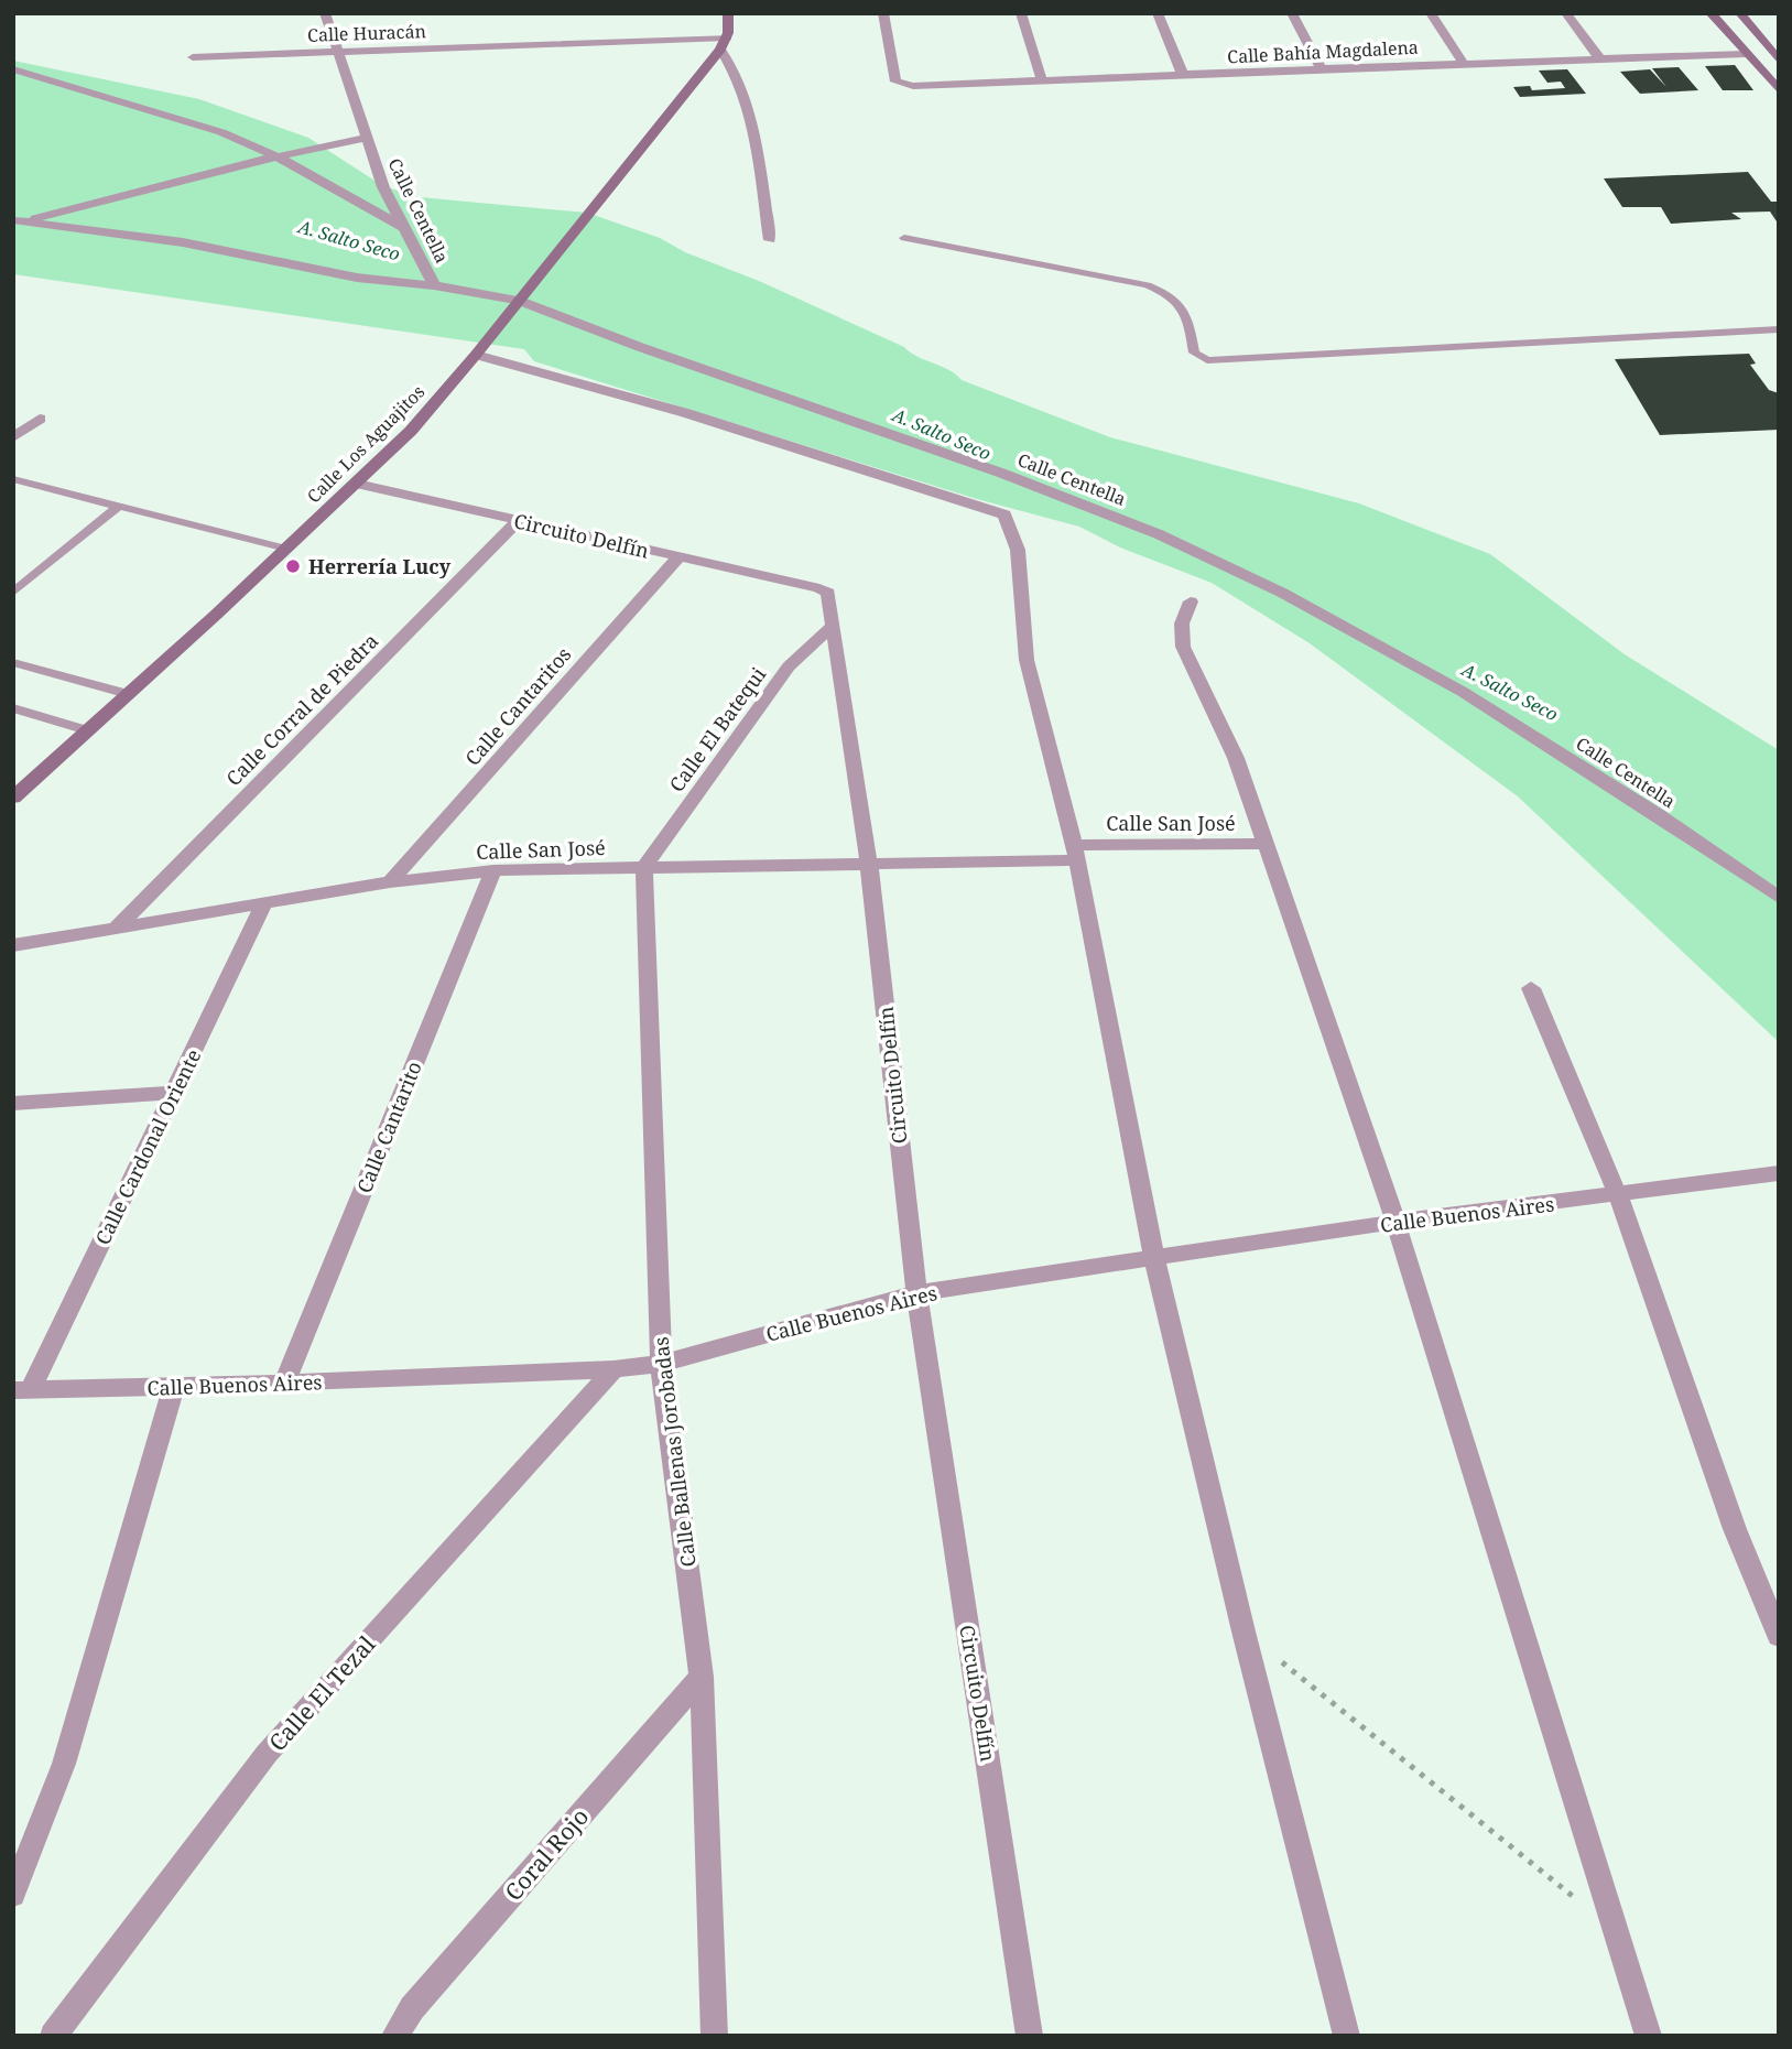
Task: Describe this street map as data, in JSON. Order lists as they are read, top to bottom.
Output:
{
  "streets": {
    "street": [
      "Calle Huracán",
      "Calle Bahía Magdalena",
      "Calle Centella",
      "Calle Los Aguajitos",
      "Circuito Delfín",
      "Calle Cantaritos",
      "Calle Corral de Piedra",
      "Calle El Batequi",
      "Calle San José",
      "Calle Cantarito",
      "Calle Cardonal Oriente",
      "Calle Buenos Aires",
      "Calle Ballenas Jorobadas",
      "Calle El Tezal",
      "Coral Rojo"
    ]
  },
  "crossings": [
    ["Calle Huracán", "Calle Centella"],
    ["Calle Huracán", "Calle Los Aguajitos"],
    ["Calle Centella", "Calle Los Aguajitos"],
    ["Calle Los Aguajitos", "Circuito Delfín"],
    ["Circuito Delfín", "Calle Cantaritos"],
    ["Circuito Delfín", "Calle Corral de Piedra"],
    ["Circuito Delfín", "Calle El Batequi"],
    ["Circuito Delfín", "Calle San José"],
    ["Circuito Delfín", "Calle Buenos Aires"],
    ["Calle Cantaritos", "Calle San José"],
    ["Calle Corral de Piedra", "Calle San José"],
    ["Calle El Batequi", "Calle San José"],
    ["Calle El Batequi", "Calle Ballenas Jorobadas"],
    ["Calle San José", "Calle Cantarito"],
    ["Calle San José", "Calle Cardonal Oriente"],
    ["Calle San José", "Calle Ballenas Jorobadas"],
    ["Calle Cantarito", "Calle Buenos Aires"],
    ["Calle Cardonal Oriente", "Calle Buenos Aires"],
    ["Calle Buenos Aires", "Calle Ballenas Jorobadas"],
    ["Calle Buenos Aires", "Calle El Tezal"],
    ["Calle Ballenas Jorobadas", "Coral Rojo"]
  ],
  "water": ["A. Salto Seco"],
  "places": ["Herrería Lucy"]
}
